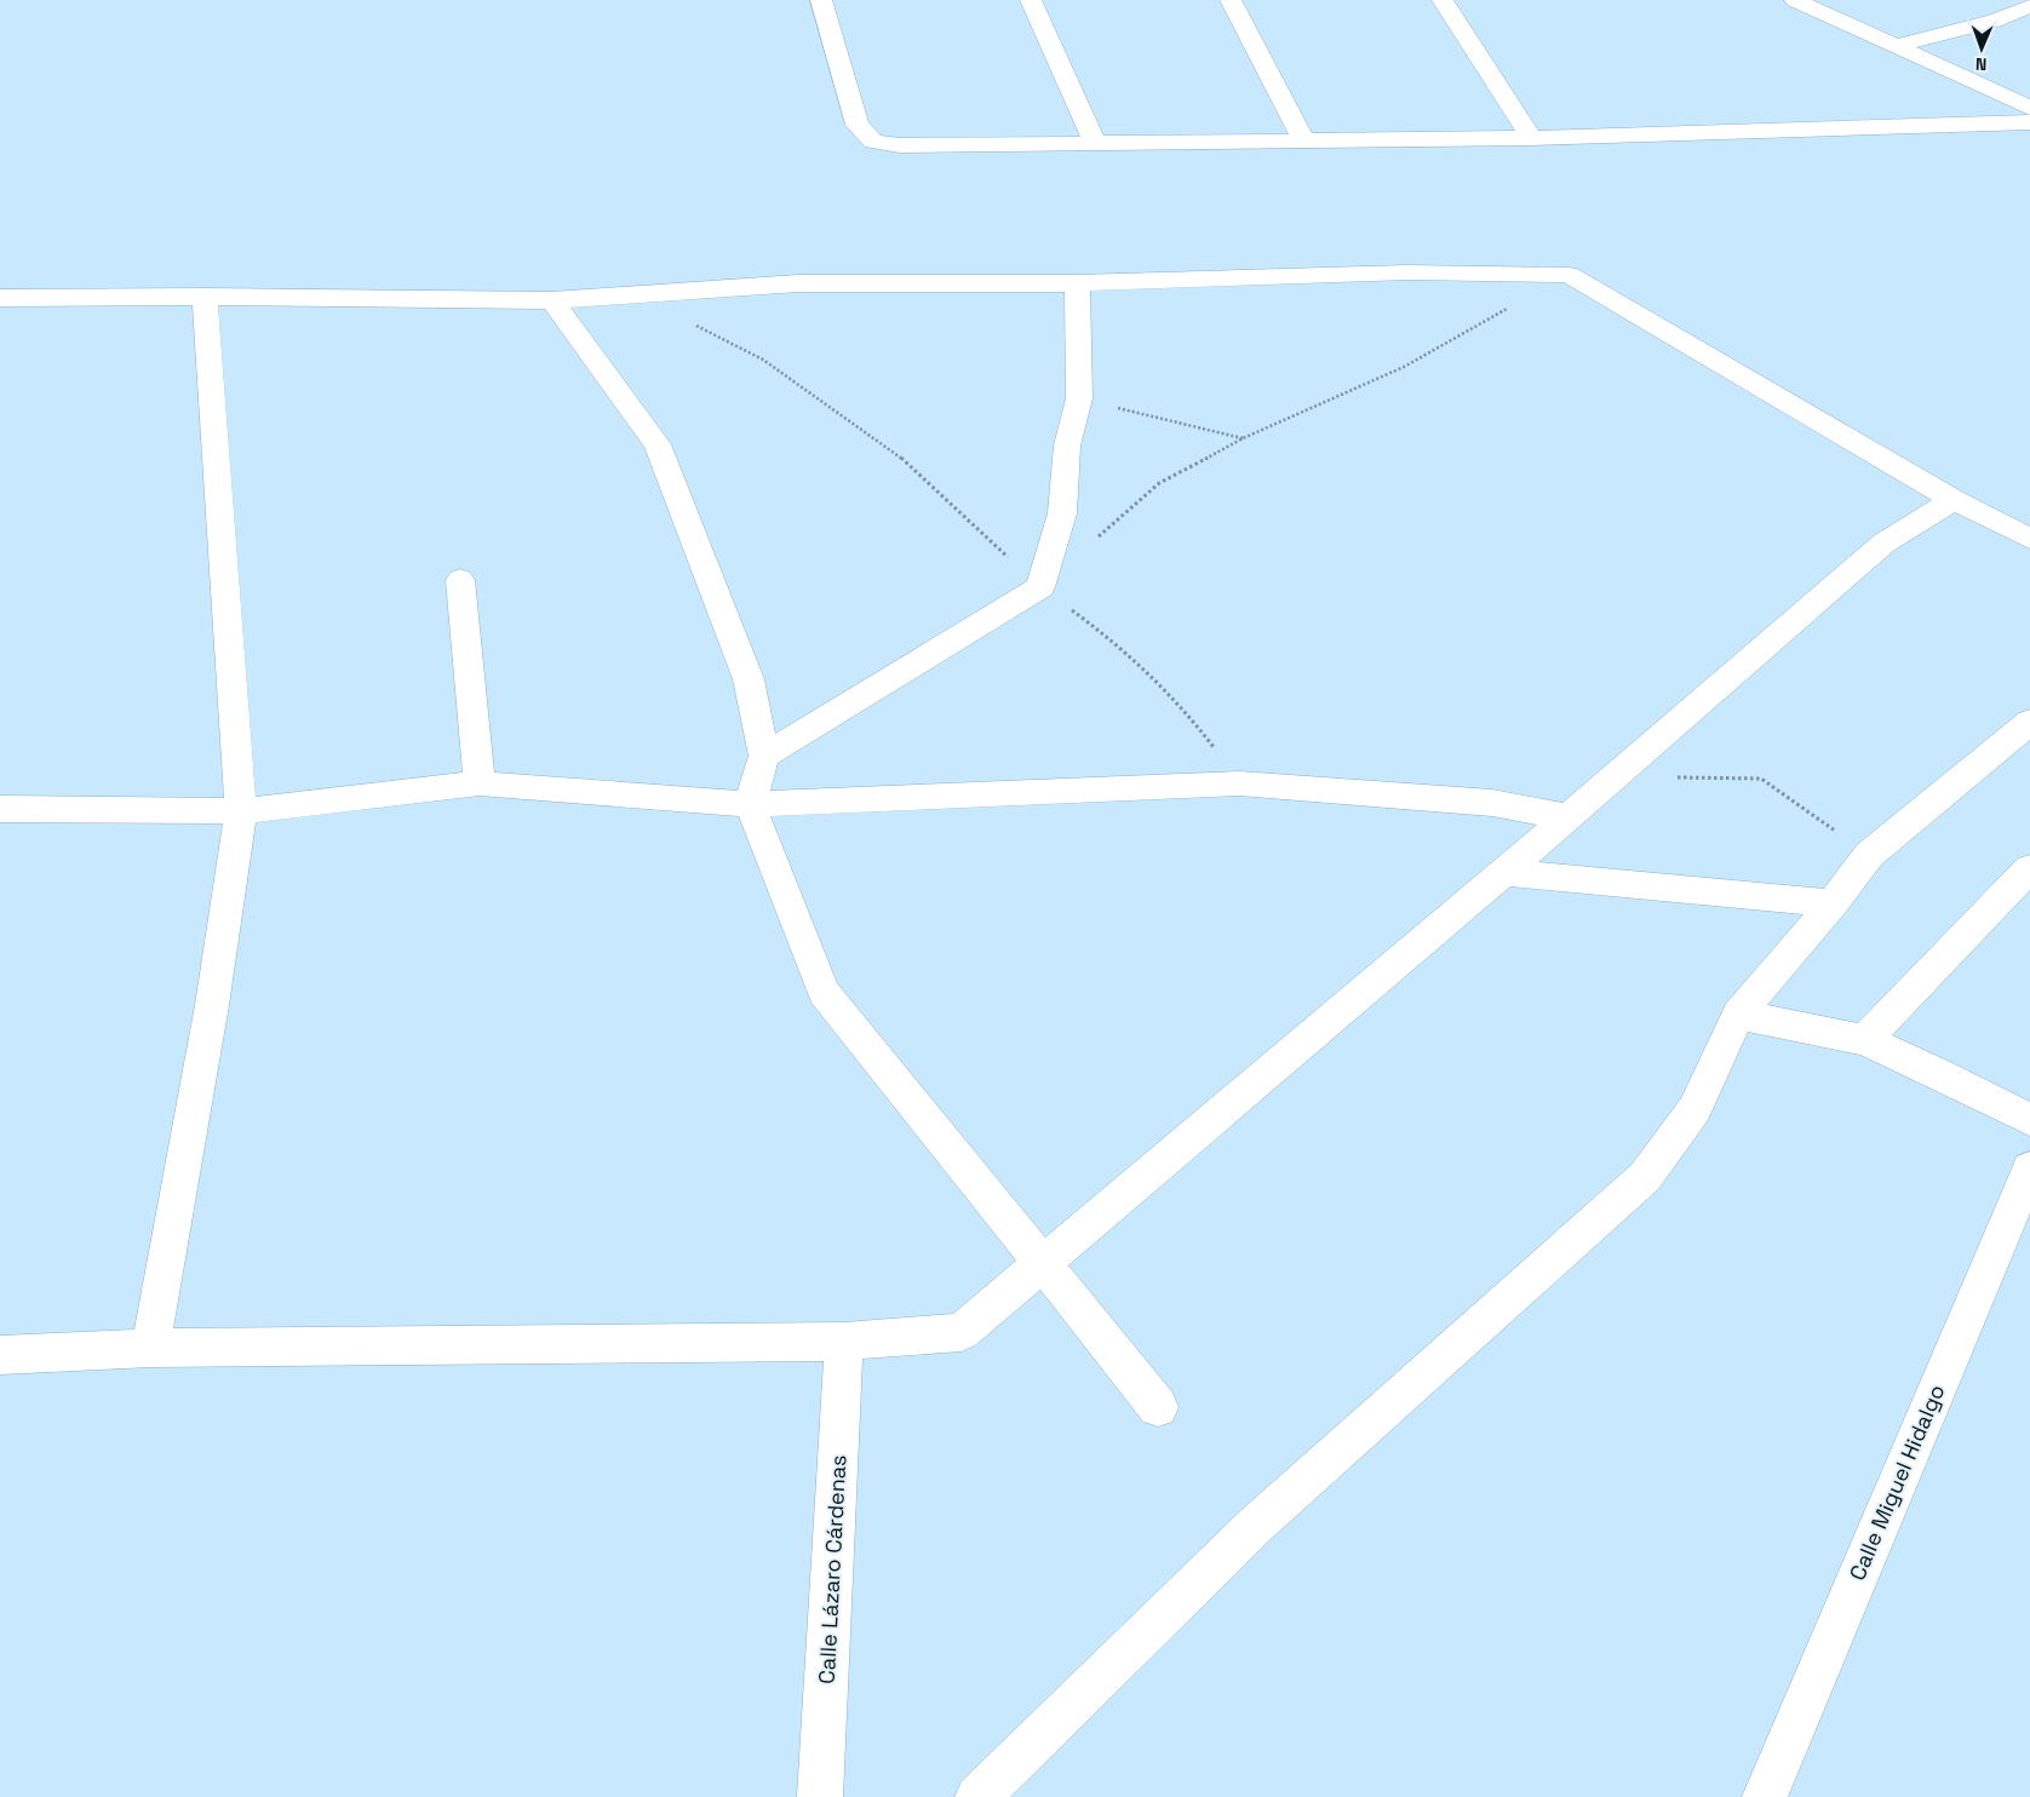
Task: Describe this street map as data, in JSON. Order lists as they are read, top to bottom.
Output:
{
  "streets": {
    "street": ["Calle Miguel Hidalgo", "Calle Lázaro Cárdenas"]
  },
  "north": "bottom"
}
